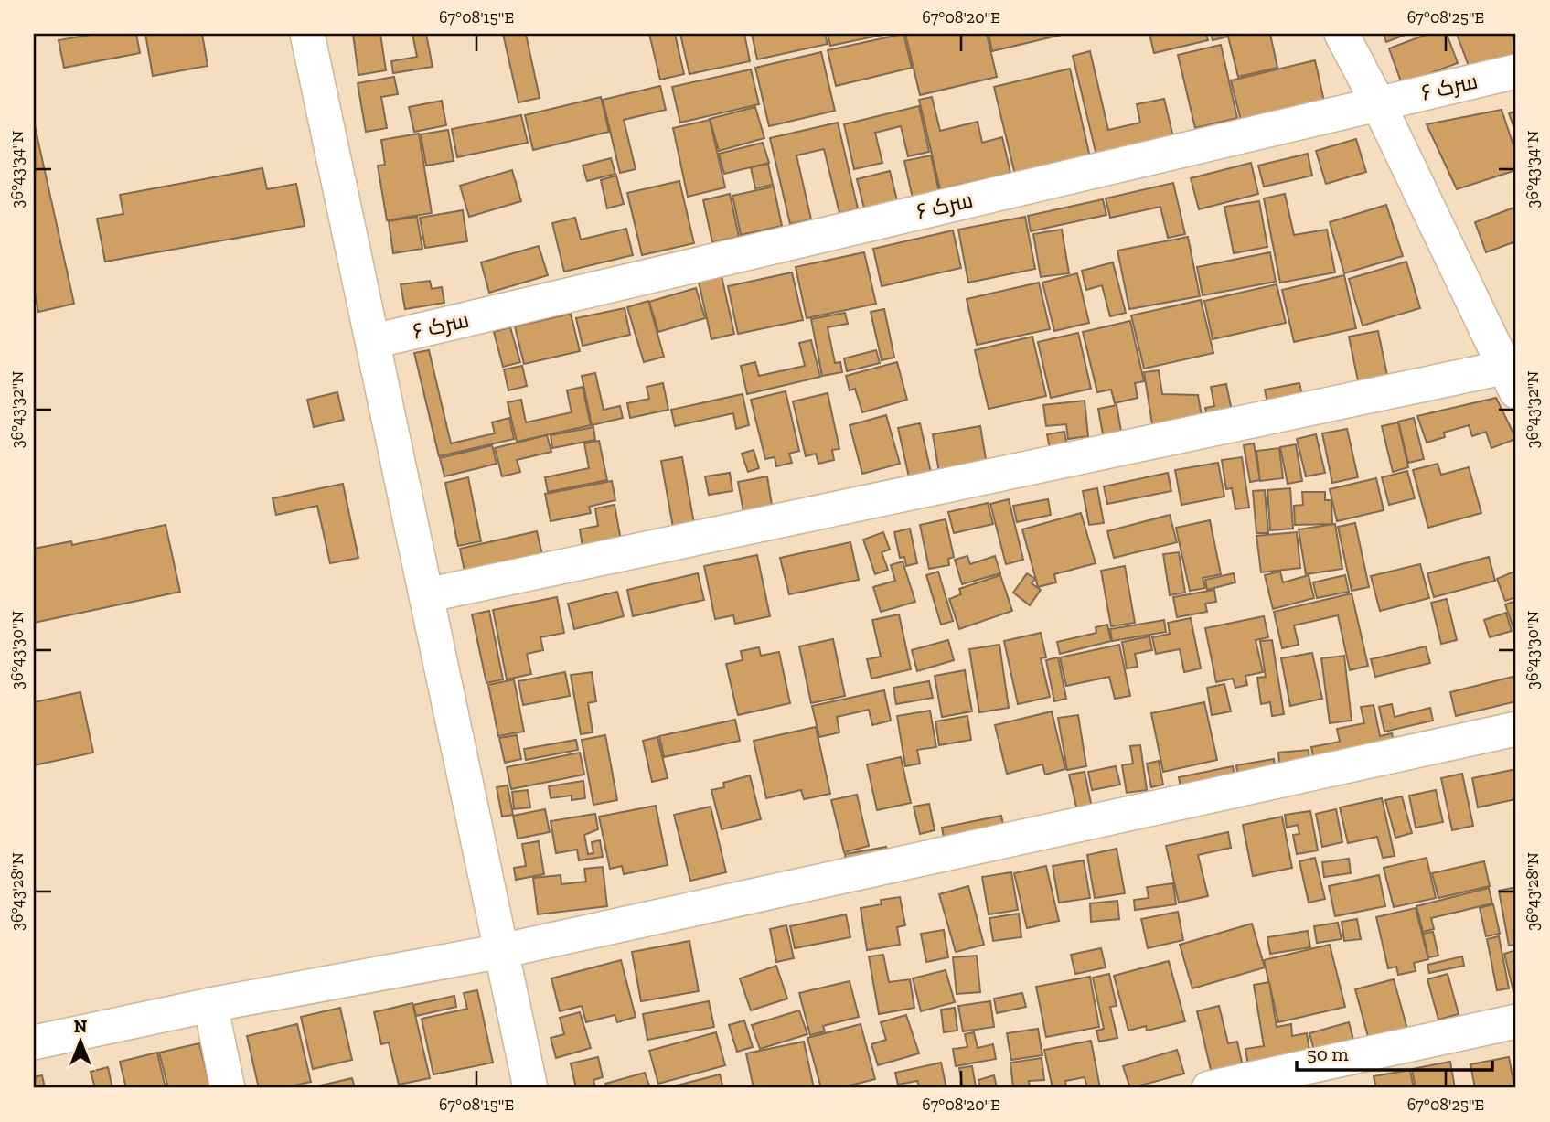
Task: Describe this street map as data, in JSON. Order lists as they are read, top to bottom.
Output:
{
  "streets": {
    "street": ["سرک ۶"]
  },
  "scale_bar": "50 m",
  "north": "top",
  "coordinates": [
    "67°08'15\"E",
    "67°08'20\"E",
    "67°08'25\"E",
    "36°43'34\"N",
    "36°43'32\"N",
    "36°43'30\"N",
    "36°43'28\"N"
  ]
}
